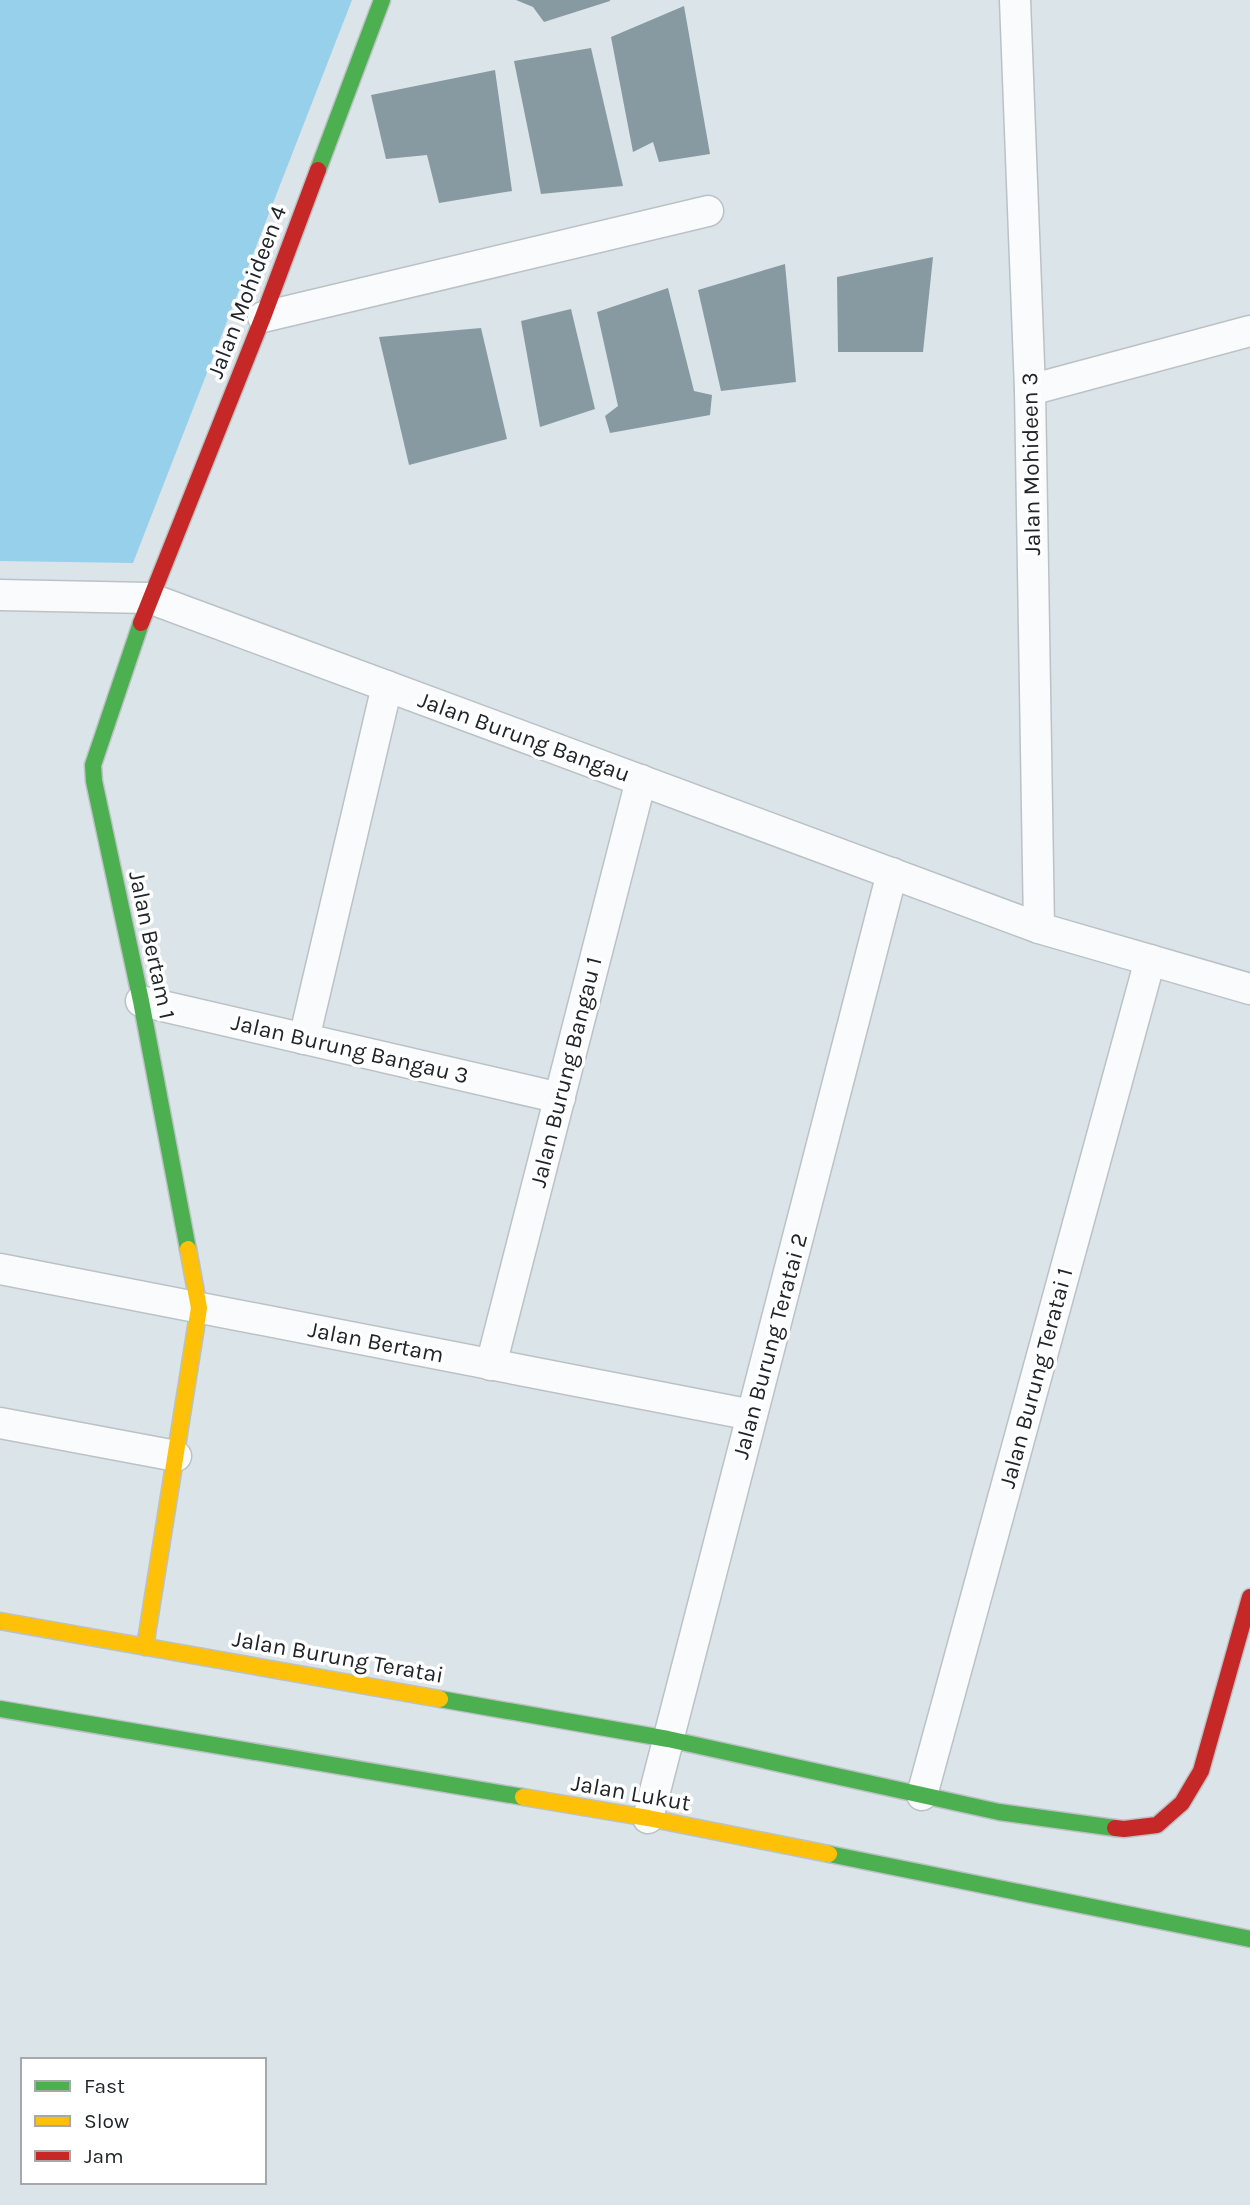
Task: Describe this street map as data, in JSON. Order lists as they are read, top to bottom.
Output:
{
  "streets": {
    "street": [
      "Jalan Mohideen 4",
      "Jalan Mohideen 3",
      "Jalan Burung Bangau",
      "Jalan Bertam 1",
      "Jalan Burung Bangau 3",
      "Jalan Burung Bangau 1",
      "Jalan Bertam",
      "Jalan Burung Teratai 2",
      "Jalan Burung Teratai 1",
      "Jalan Burung Teratai",
      "Jalan Lukut"
    ]
  },
  "crossings": [
    ["Jalan Mohideen 4", "Jalan Burung Bangau"],
    ["Jalan Mohideen 4", "Jalan Bertam 1"],
    ["Jalan Mohideen 3", "Jalan Burung Bangau"],
    ["Jalan Burung Bangau", "Jalan Bertam 1"],
    ["Jalan Burung Bangau", "Jalan Burung Bangau 1"],
    ["Jalan Burung Bangau", "Jalan Burung Teratai 2"],
    ["Jalan Bertam 1", "Jalan Burung Bangau 3"],
    ["Jalan Bertam 1", "Jalan Bertam"],
    ["Jalan Bertam 1", "Jalan Burung Teratai"],
    ["Jalan Burung Bangau 3", "Jalan Burung Bangau 1"],
    ["Jalan Burung Bangau 1", "Jalan Bertam"],
    ["Jalan Bertam", "Jalan Burung Teratai 2"],
    ["Jalan Burung Teratai 2", "Jalan Burung Teratai"],
    ["Jalan Burung Teratai 2", "Jalan Lukut"],
    ["Jalan Burung Teratai 1", "Jalan Burung Teratai"]
  ],
  "legend": ["Fast", "Slow", "Jam"]
}
